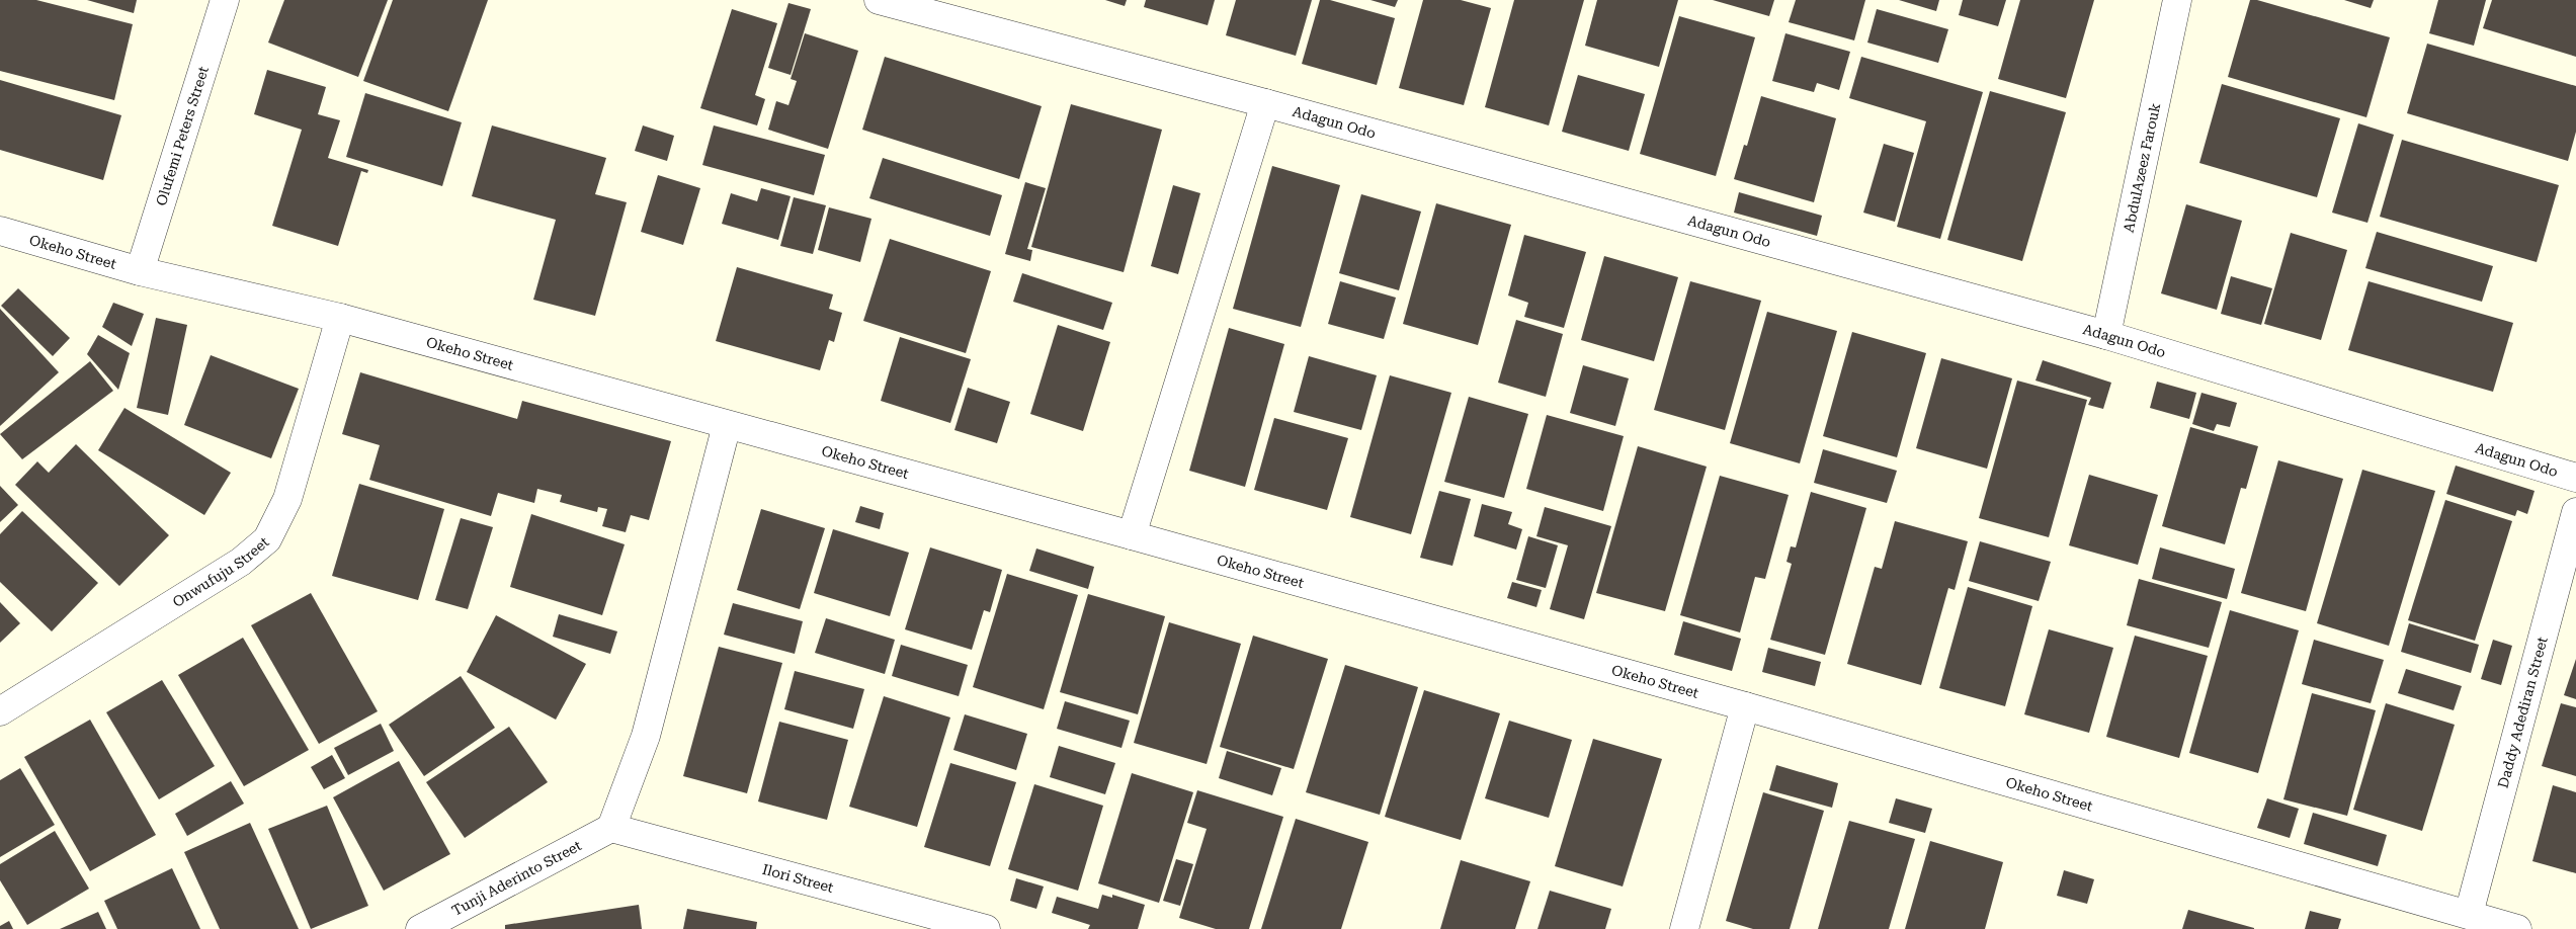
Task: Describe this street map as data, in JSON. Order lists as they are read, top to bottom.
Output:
{
  "streets": {
    "street": [
      "Adagun Odo",
      "Olufemi Peters Street",
      "AbdulAzeez Farouk",
      "Okeho Street",
      "Onwufuju Street",
      "Daddy Adediran Street",
      "Tunji Aderinto Street",
      "Ilori Street"
    ]
  },
  "crossings": [
    ["Adagun Odo", "AbdulAzeez Farouk"],
    ["Olufemi Peters Street", "Okeho Street"],
    ["Okeho Street", "Onwufuju Street"],
    ["Okeho Street", "Daddy Adediran Street"],
    ["Tunji Aderinto Street", "Ilori Street"]
  ]
}
